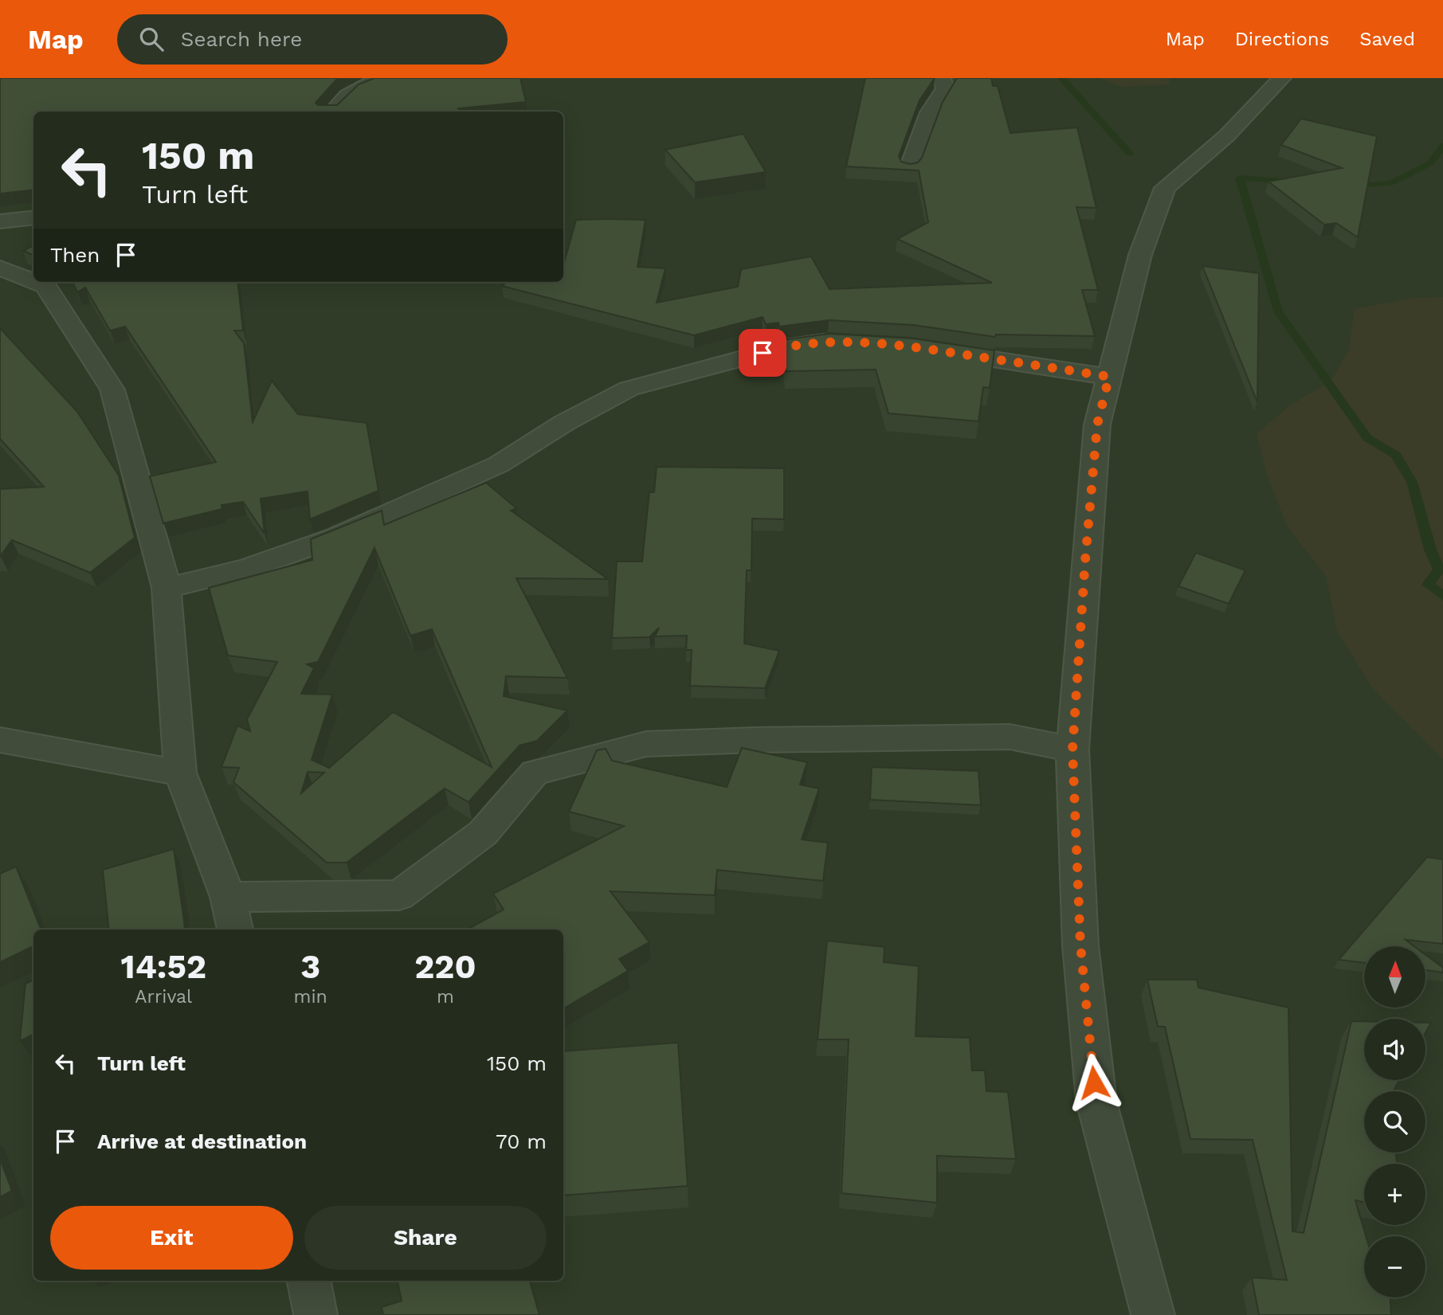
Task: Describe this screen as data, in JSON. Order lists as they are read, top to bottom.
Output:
{
  "north": "top",
  "page": {
    "header": "Map",
    "search": "Search here",
    "nav": ["Map", "Directions", "Saved"],
    "turn": ["150 m", "Turn left"],
    "then": "Then",
    "eta": [
      "14:52",
      "Arrival",
      "3",
      "min",
      "220",
      "m"
    ],
    "map_buttons": ["+", "−"],
    "list": [
      {
        "name": "Turn left",
        "value": "150 m"
      },
      {
        "name": "Arrive at destination",
        "value": "70 m"
      }
    ],
    "buttons": ["Exit", "Share"]
  }
}
